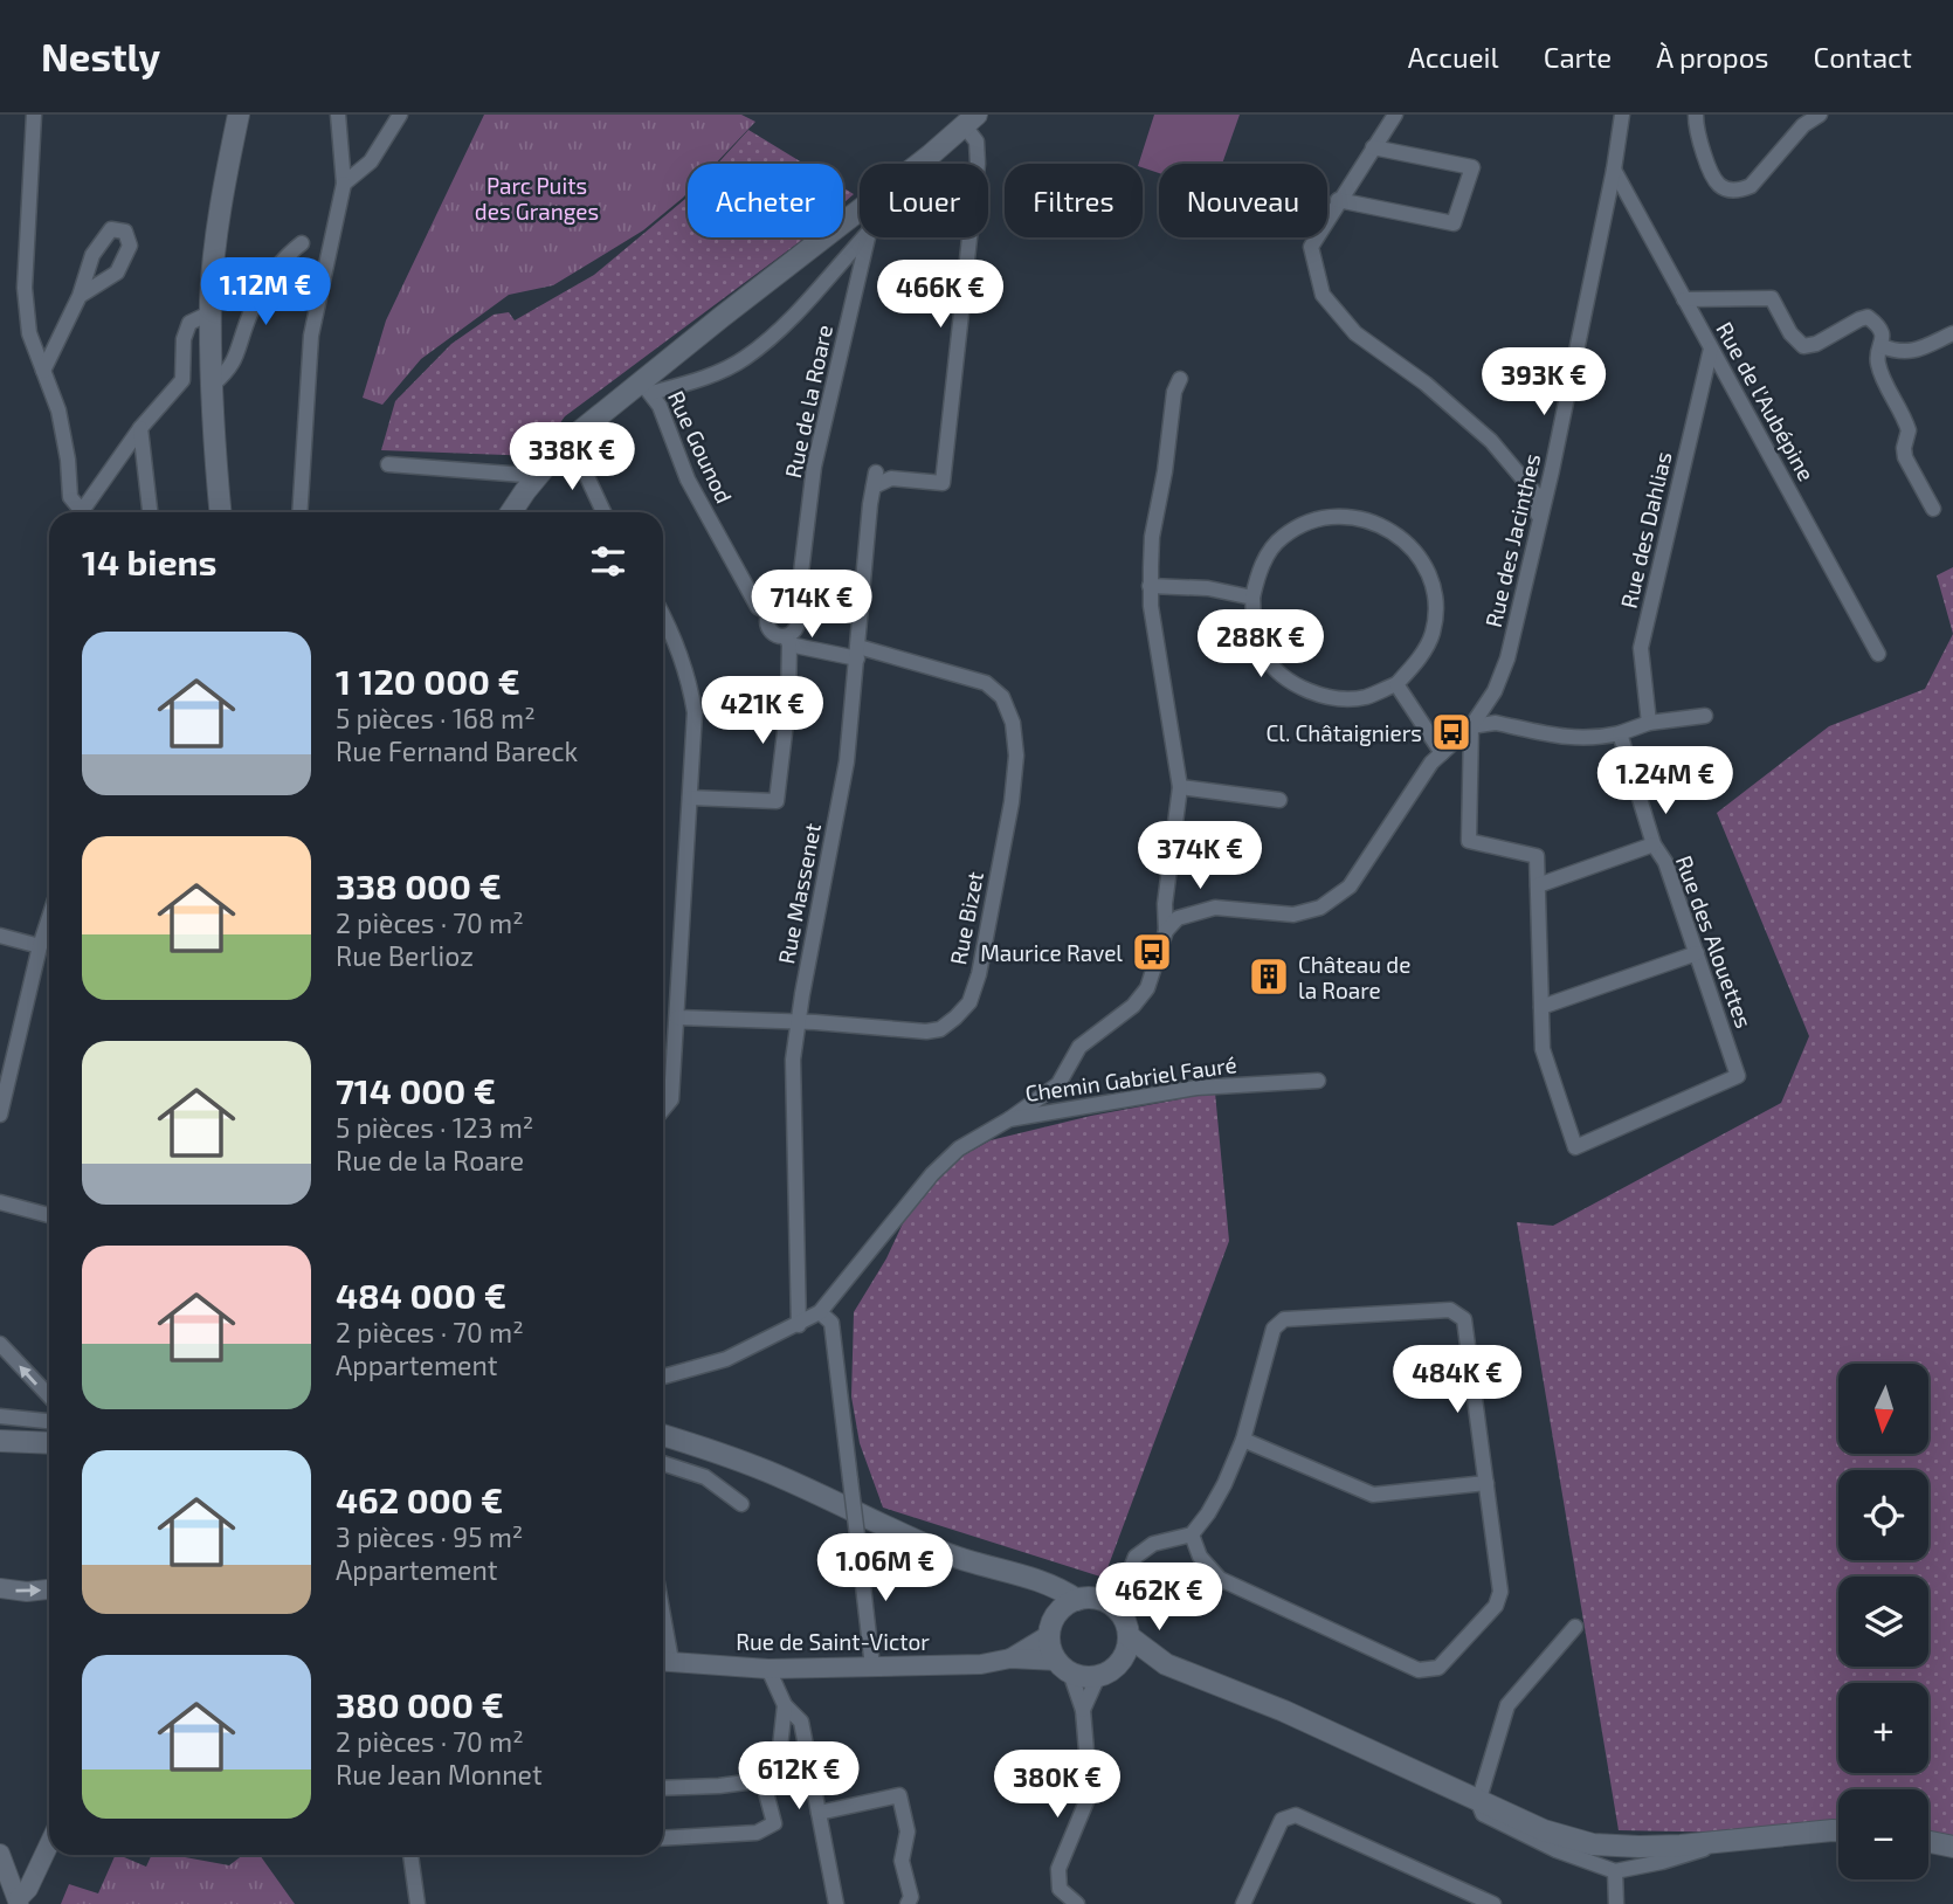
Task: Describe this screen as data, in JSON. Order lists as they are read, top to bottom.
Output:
{
  "streets": {
    "street": [
      "Rue de la Roare",
      "Rue de l'Aubépine",
      "Rue Gounod",
      "Rue des Dahlias",
      "Rue des Jacinthes",
      "Rue Massenet",
      "Rue Bizet",
      "Rue des Alouettes",
      "Chemin Gabriel Fauré",
      "Rue de Saint-Victor"
    ]
  },
  "crossings": [
    ["Rue de la Roare", "Rue Gounod"],
    ["Rue de la Roare", "Rue Bizet"],
    ["Rue de l'Aubépine", "Rue des Dahlias"],
    ["Rue de l'Aubépine", "Rue des Jacinthes"],
    ["Rue Gounod", "Rue Bizet"],
    ["Rue Massenet", "Rue Bizet"],
    ["Rue Massenet", "Chemin Gabriel Fauré"]
  ],
  "parks": ["Parc Puits des Granges"],
  "places": {
    "bus stop": ["Cl. Châtaigniers", "Maurice Ravel"],
    "building": ["Château de la Roare"]
  },
  "north": "bottom",
  "page": {
    "header": "Nestly",
    "nav": [
      "Accueil",
      "Carte",
      "À propos",
      "Contact"
    ],
    "chip": [
      "Acheter",
      "Louer",
      "Filtres",
      "Nouveau"
    ],
    "price": [
      "1.12M €",
      "466K €",
      "393K €",
      "338K €",
      "714K €",
      "288K €",
      "421K €",
      "1.24M €",
      "374K €",
      "484K €",
      "1.06M €",
      "462K €",
      "612K €",
      "380K €"
    ],
    "heading": "14 biens",
    "list": [
      {
        "name": "1 120 000 €",
        "note": "5 pièces · 168 m² · Rue Fernand Bareck"
      },
      {
        "name": "338 000 €",
        "note": "2 pièces · 70 m² · Rue Berlioz"
      },
      {
        "name": "714 000 €",
        "note": "5 pièces · 123 m² · Rue de la Roare"
      },
      {
        "name": "484 000 €",
        "note": "2 pièces · 70 m² · Appartement"
      },
      {
        "name": "462 000 €",
        "note": "3 pièces · 95 m² · Appartement"
      },
      {
        "name": "380 000 €",
        "note": "2 pièces · 70 m² · Rue Jean Monnet"
      }
    ],
    "map_buttons": ["+", "−"]
  }
}
